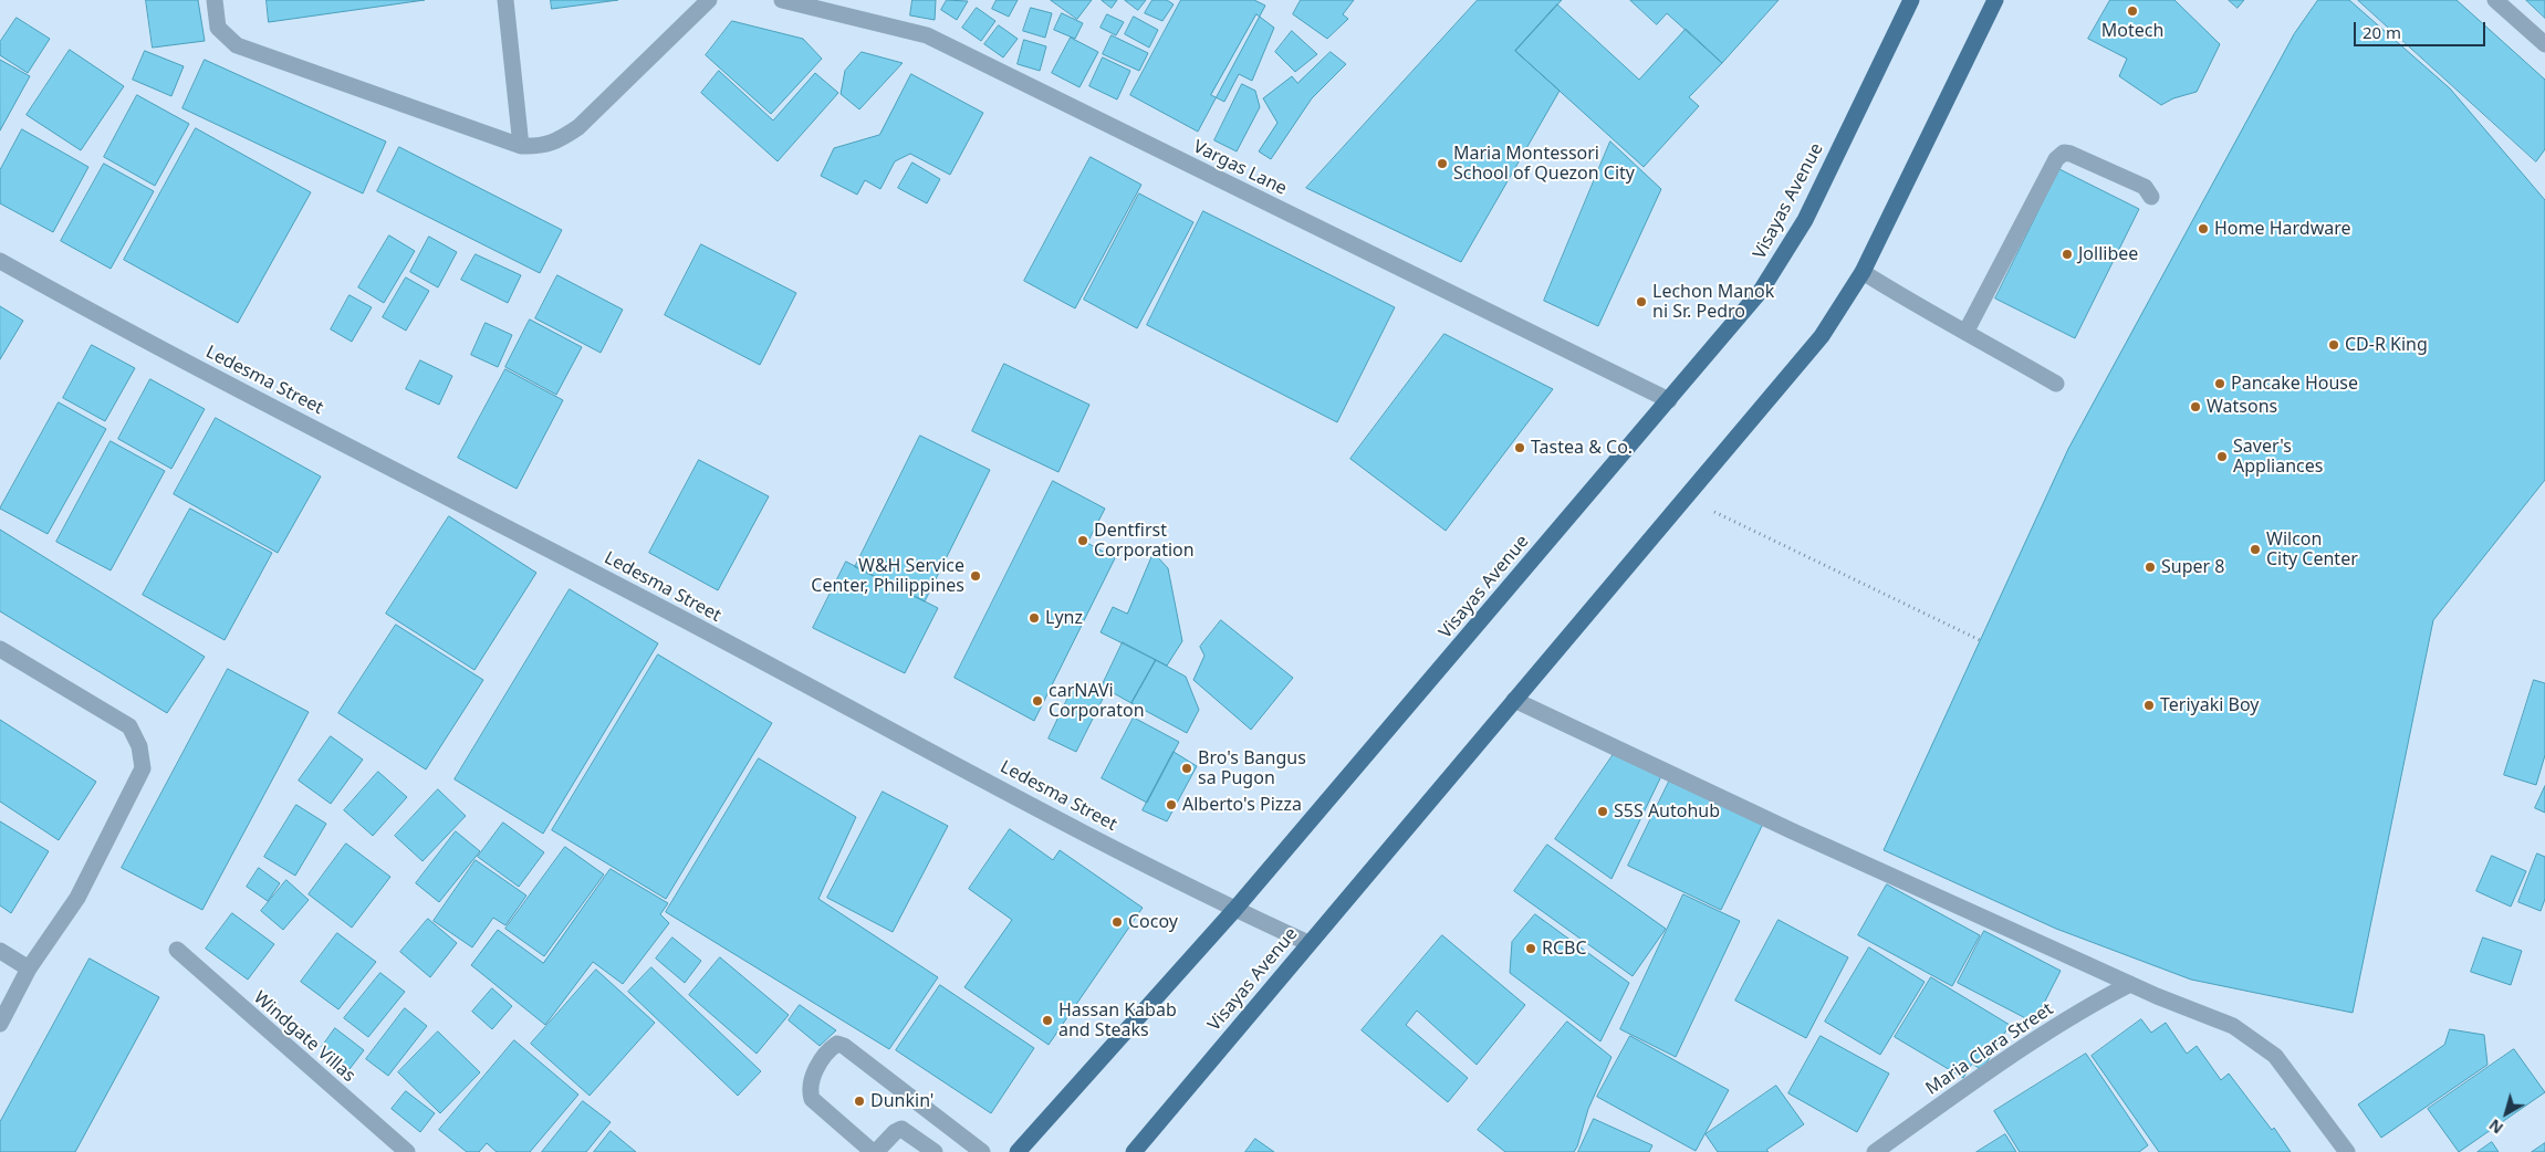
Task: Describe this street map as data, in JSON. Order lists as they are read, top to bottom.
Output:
{
  "streets": {
    "main road": ["Visayas Avenue"],
    "street": [
      "Vargas Lane",
      "Ledesma Street",
      "Windgate Villas",
      "Maria Clara Street"
    ]
  },
  "crossings": [
    ["Vargas Lane", "Visayas Avenue"],
    ["Visayas Avenue", "Ledesma Street"]
  ],
  "places": [
    "Motech",
    "Maria Montessori School of Quezon City",
    "Home Hardware",
    "Jollibee",
    "Lechon Manok ni Sr. Pedro",
    "CD-R King",
    "Pancake House",
    "Watsons",
    "Tastea & Co.",
    "Saver's Appliances",
    "Dentfirst Corporation",
    "Wilcon City Center",
    "Super 8",
    "W&H Service Center, Philippines",
    "Lynz",
    "carNAVi Corporaton",
    "Teriyaki Boy",
    "Bro's Bangus sa Pugon",
    "Alberto's Pizza",
    "S5S Autohub",
    "Cocoy",
    "RCBC",
    "Hassan Kabab and Steaks",
    "Dunkin'"
  ],
  "scale_bar": "20 m",
  "north": "bottom left"
}
